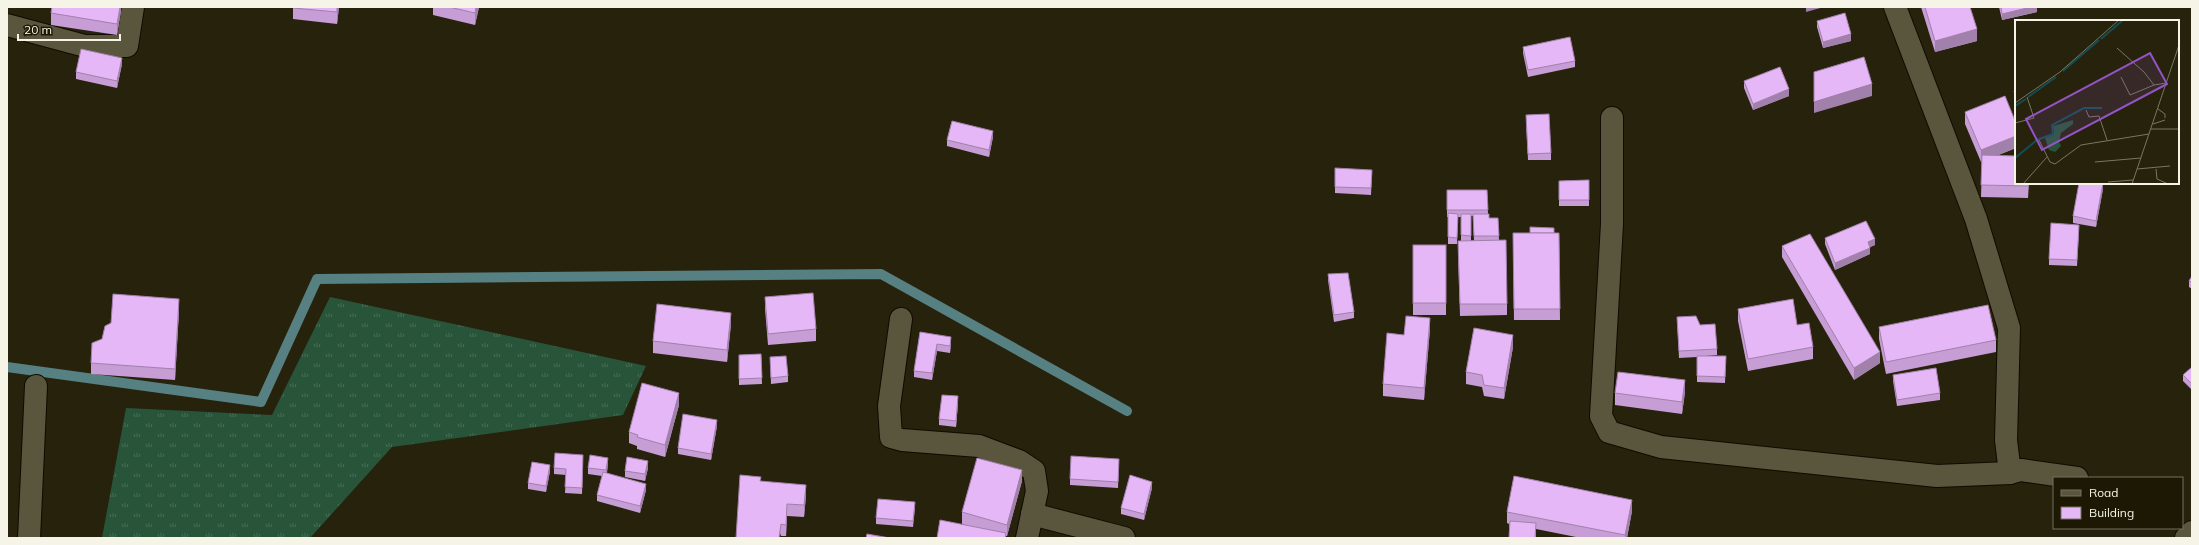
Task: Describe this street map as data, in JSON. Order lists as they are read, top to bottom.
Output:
{
  "legend": ["Road", "Building"],
  "scale_bar": "20 m"
}
